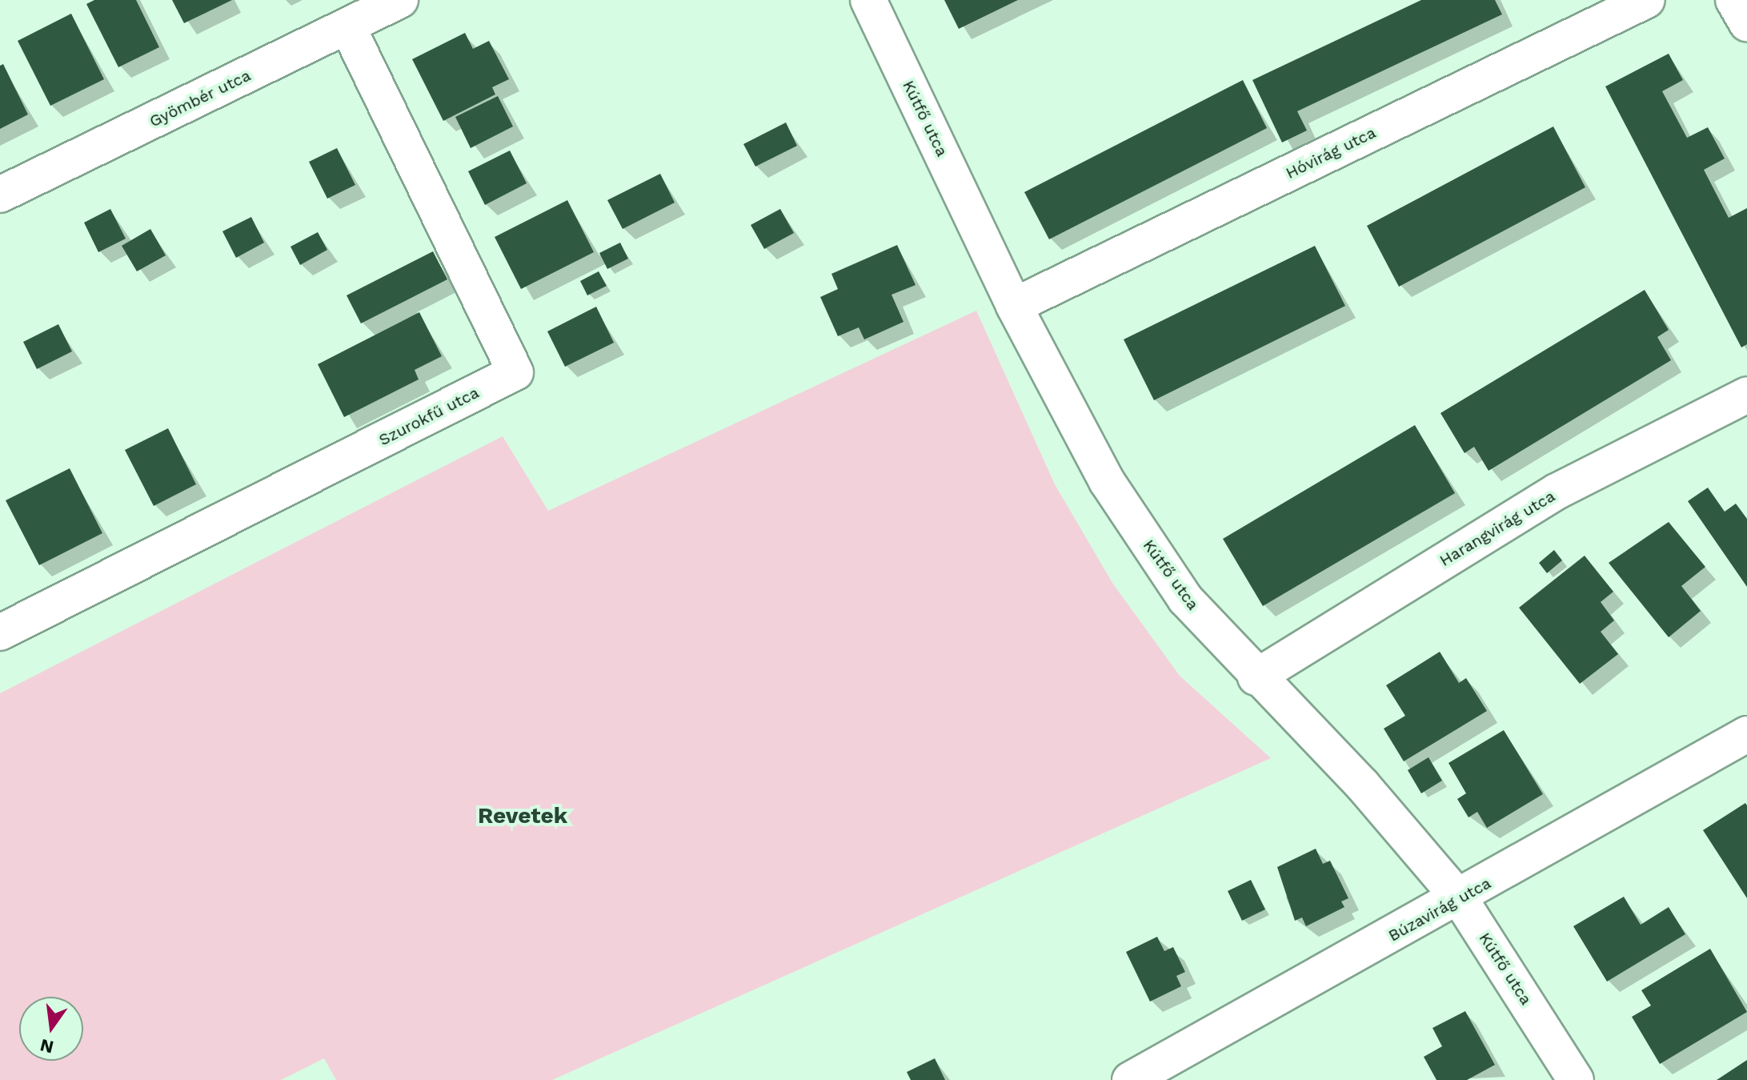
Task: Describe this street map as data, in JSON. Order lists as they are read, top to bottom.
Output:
{
  "streets": {
    "street": [
      "Gyömbér utca",
      "Kútfő utca",
      "Hóvirág utca",
      "Szurokfű utca",
      "Harangvirág utca",
      "Búzavirág utca"
    ]
  },
  "crossings": [
    ["Gyömbér utca", "Szurokfű utca"],
    ["Kútfő utca", "Hóvirág utca"],
    ["Kútfő utca", "Harangvirág utca"],
    ["Kútfő utca", "Búzavirág utca"]
  ],
  "districts": ["Revetek"],
  "north": "bottom"
}
